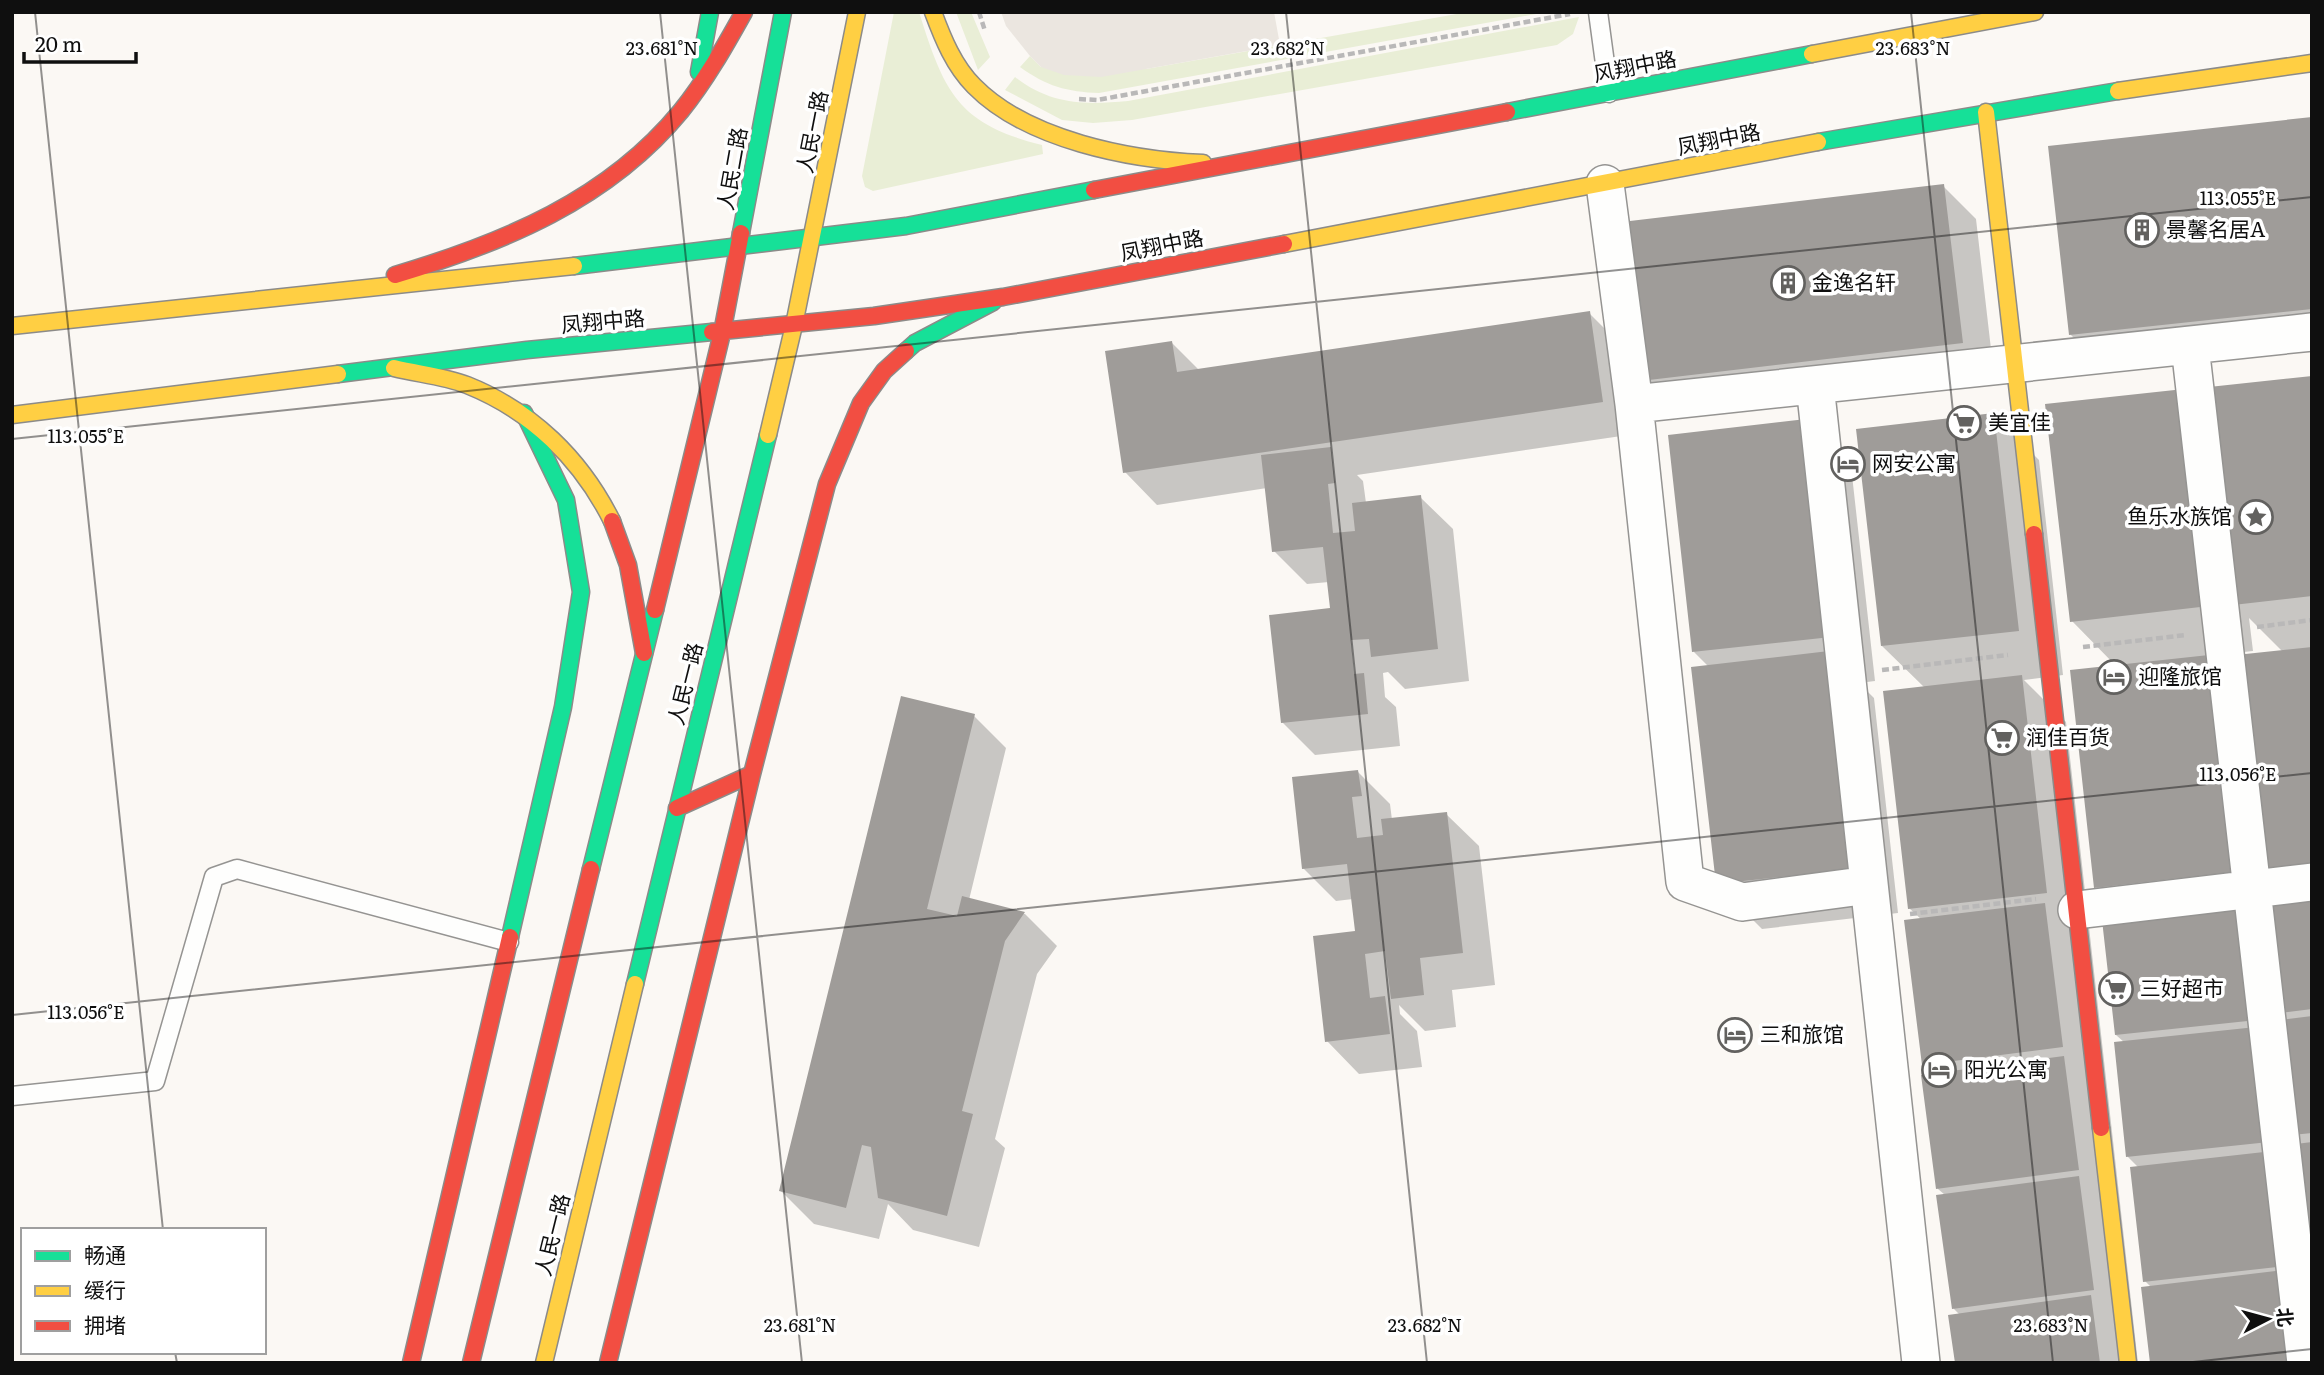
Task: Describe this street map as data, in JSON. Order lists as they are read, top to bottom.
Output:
{
  "streets": {
    "main road": [
      "风翔中路",
      "人民一路",
      "凤翔中路",
      "人民二路"
    ]
  },
  "crossings": [
    ["人民一路", "凤翔中路"],
    ["凤翔中路", "人民二路"]
  ],
  "places": {
    "building": ["景馨名居A", "金逸名轩"],
    "supermarket": ["美宜佳", "润佳百货", "三好超市"],
    "hotel": [
      "网安公寓",
      "迎隆旅馆",
      "三和旅馆",
      "阳光公寓"
    ],
    "place": ["鱼乐水族馆"]
  },
  "legend": ["畅通", "缓行", "拥堵"],
  "scale_bar": "20 m",
  "north": "right",
  "coordinates": [
    "23.681°N",
    "23.682°N",
    "23.683°N",
    "113.055°E",
    "113.056°E"
  ]
}
